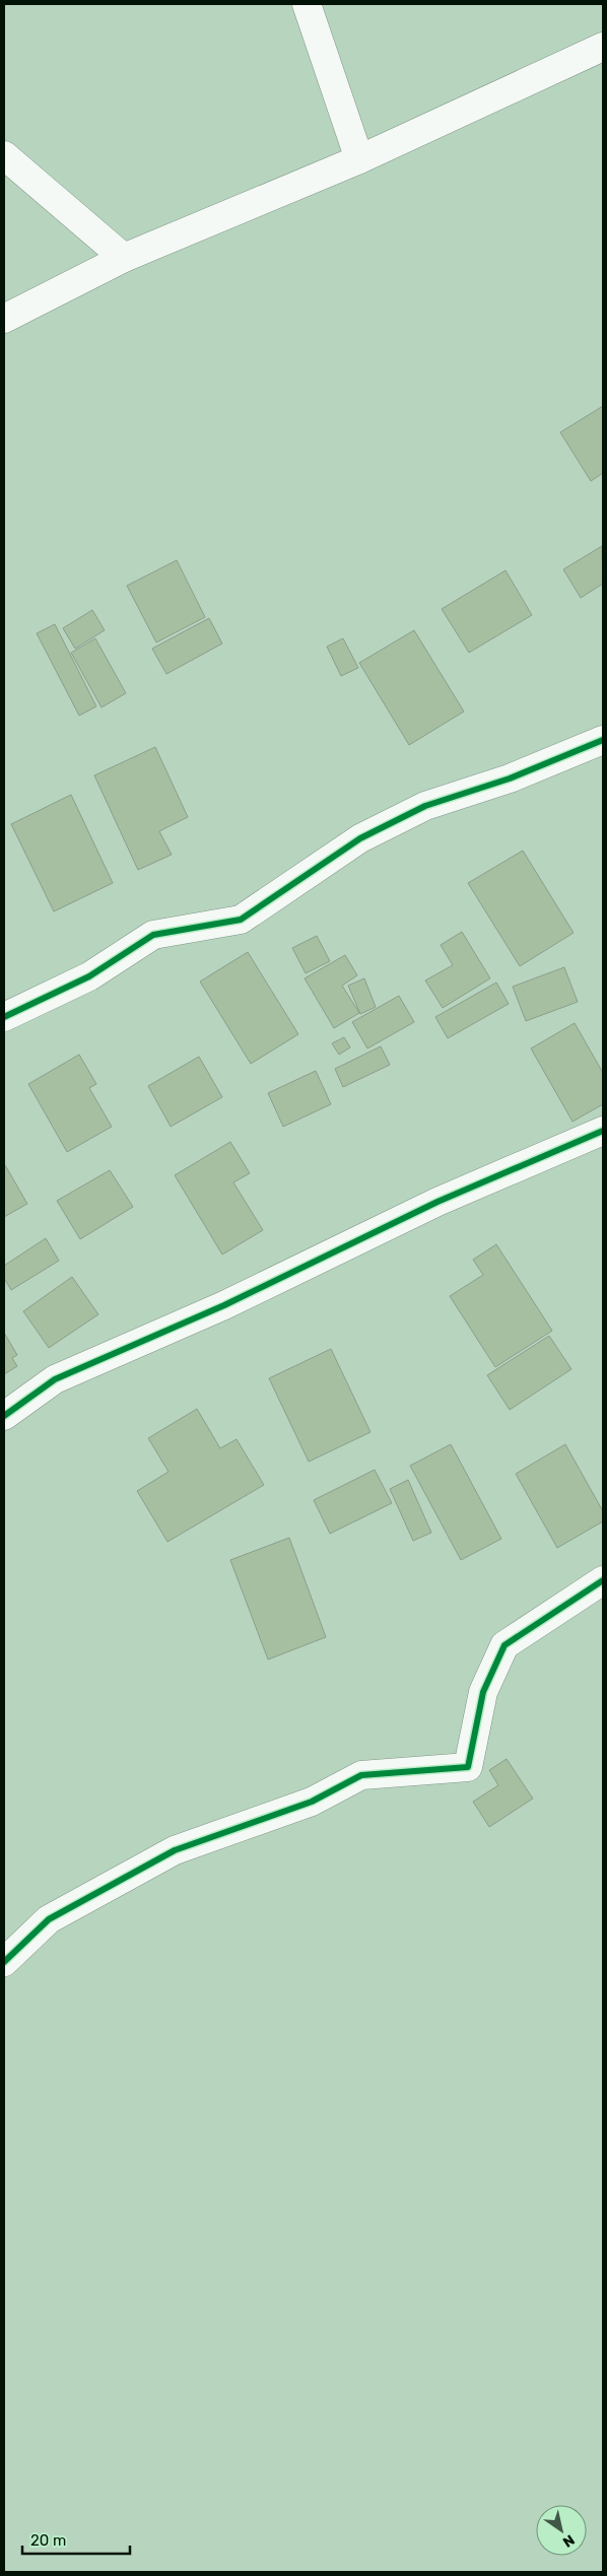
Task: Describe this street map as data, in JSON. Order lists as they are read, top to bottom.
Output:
{
  "scale_bar": "20 m",
  "north": "bottom right"
}
